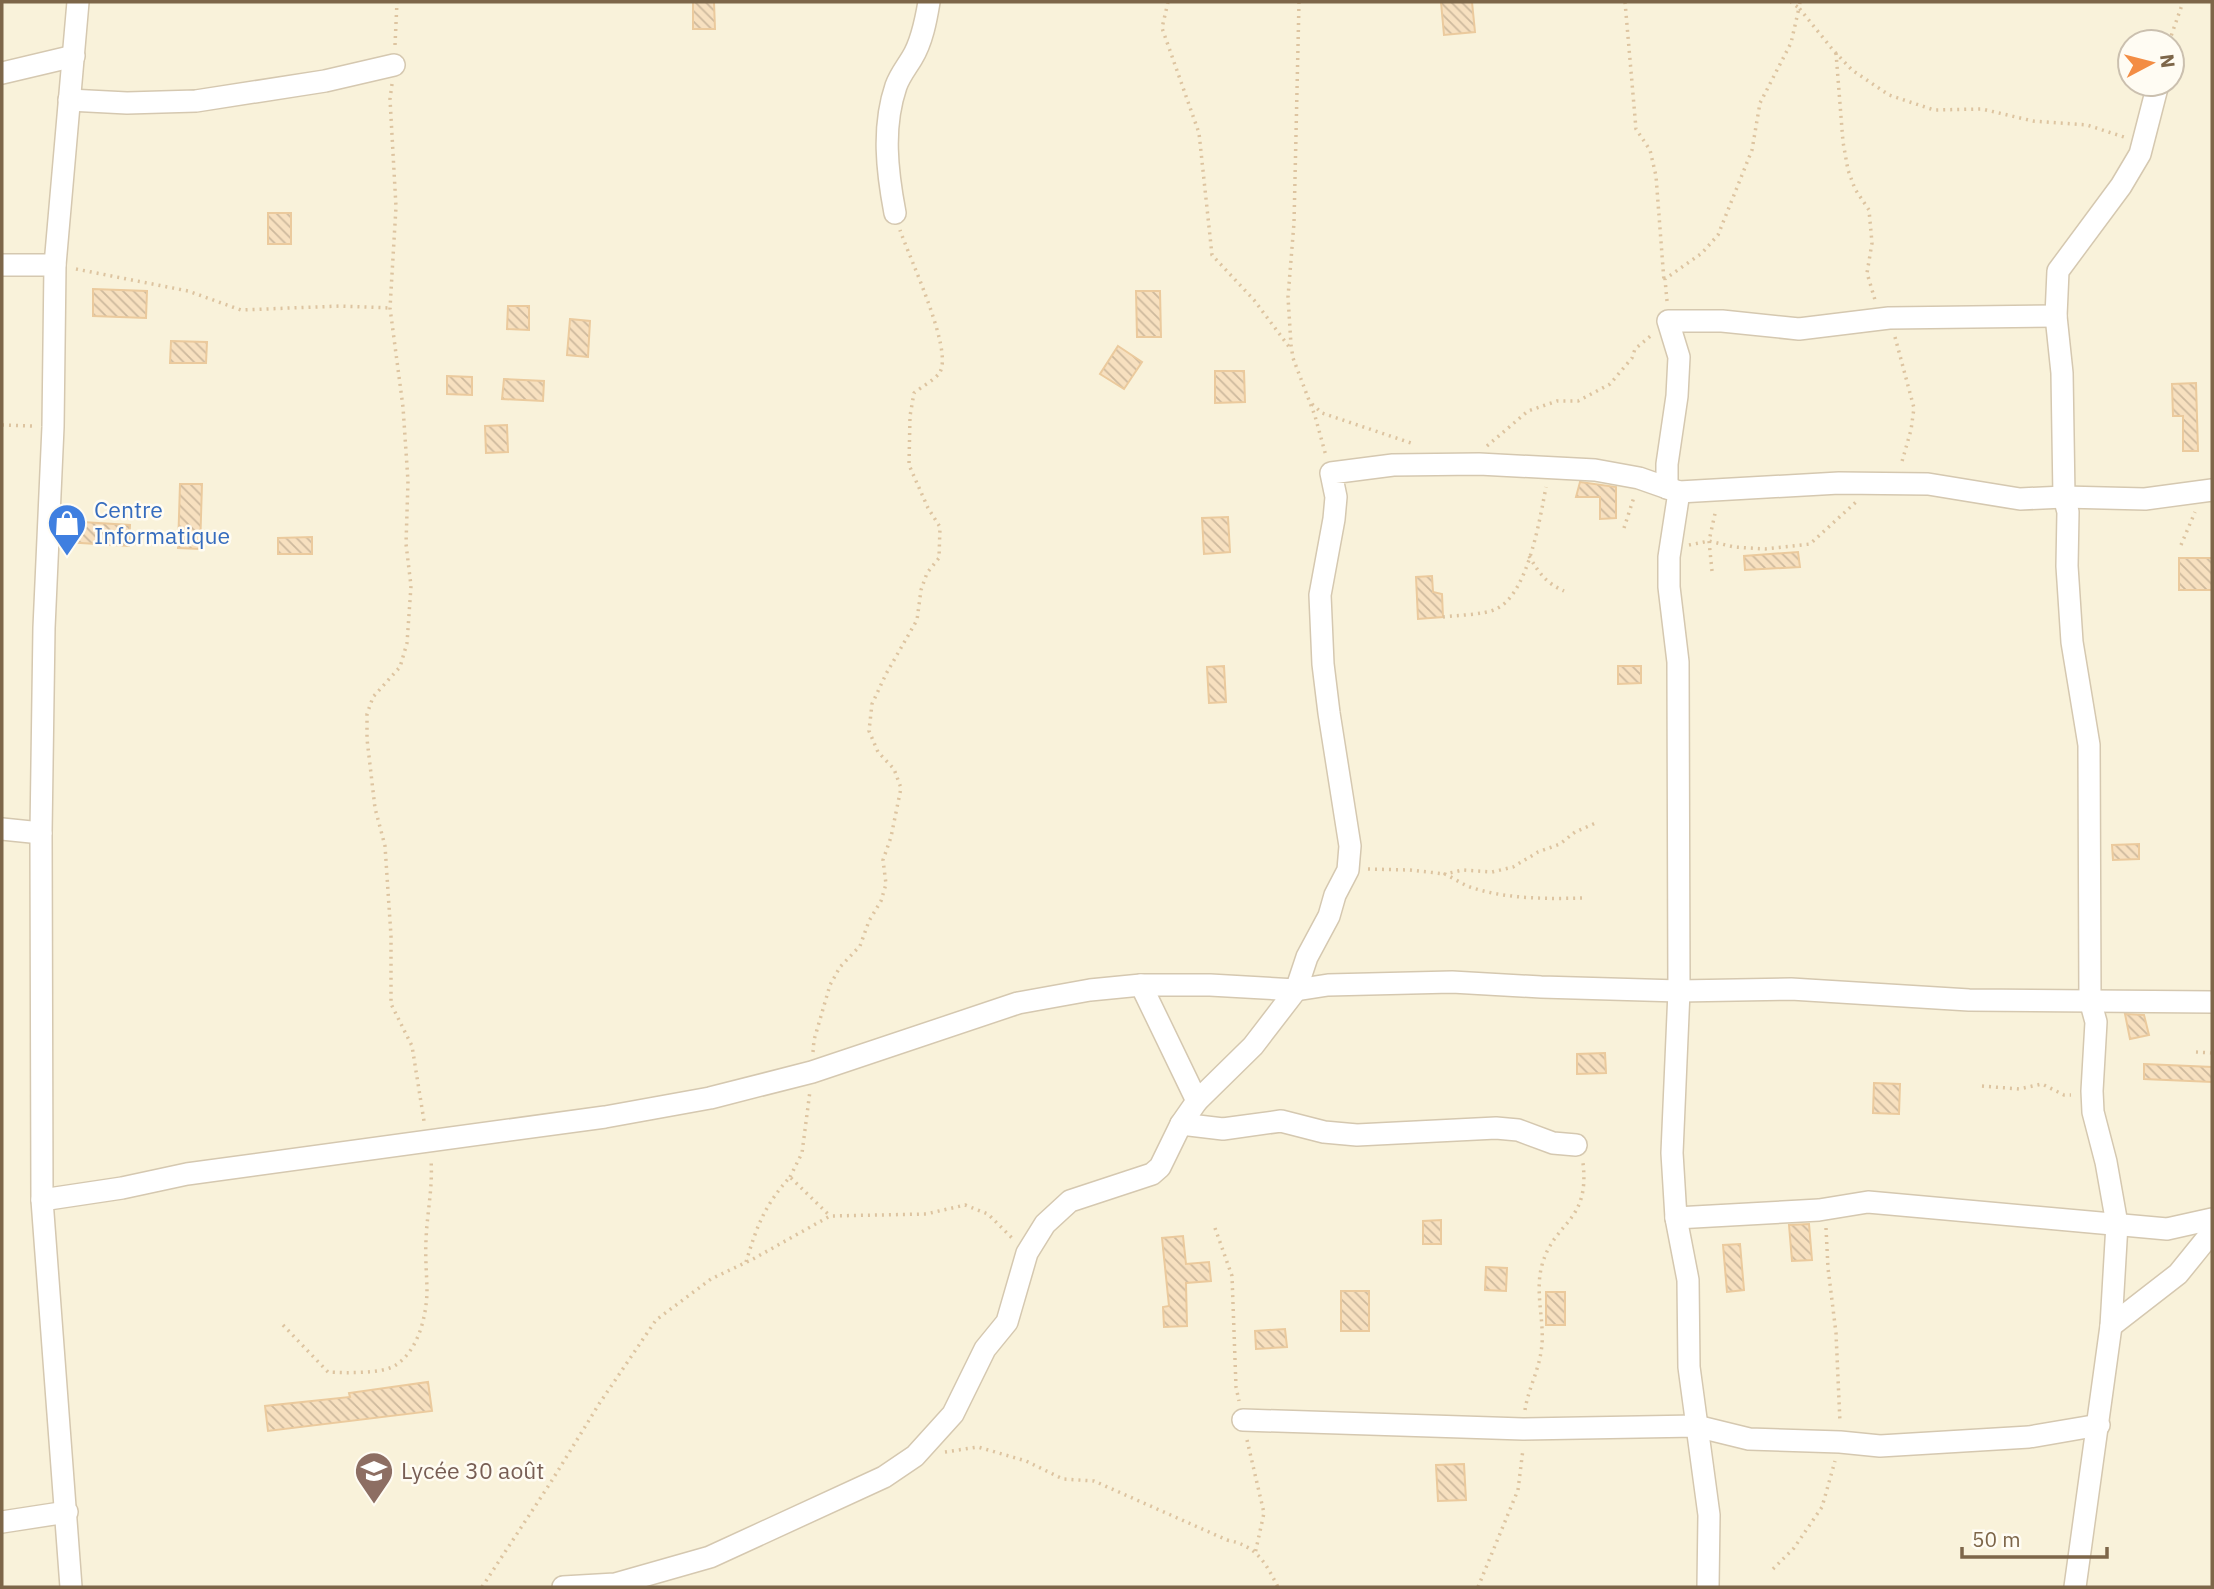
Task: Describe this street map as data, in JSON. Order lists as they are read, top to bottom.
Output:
{
  "places": {
    "shop": ["Centre Informatique"],
    "school or university": ["Lycée 30 août"]
  },
  "scale_bar": "50 m",
  "north": "right"
}
